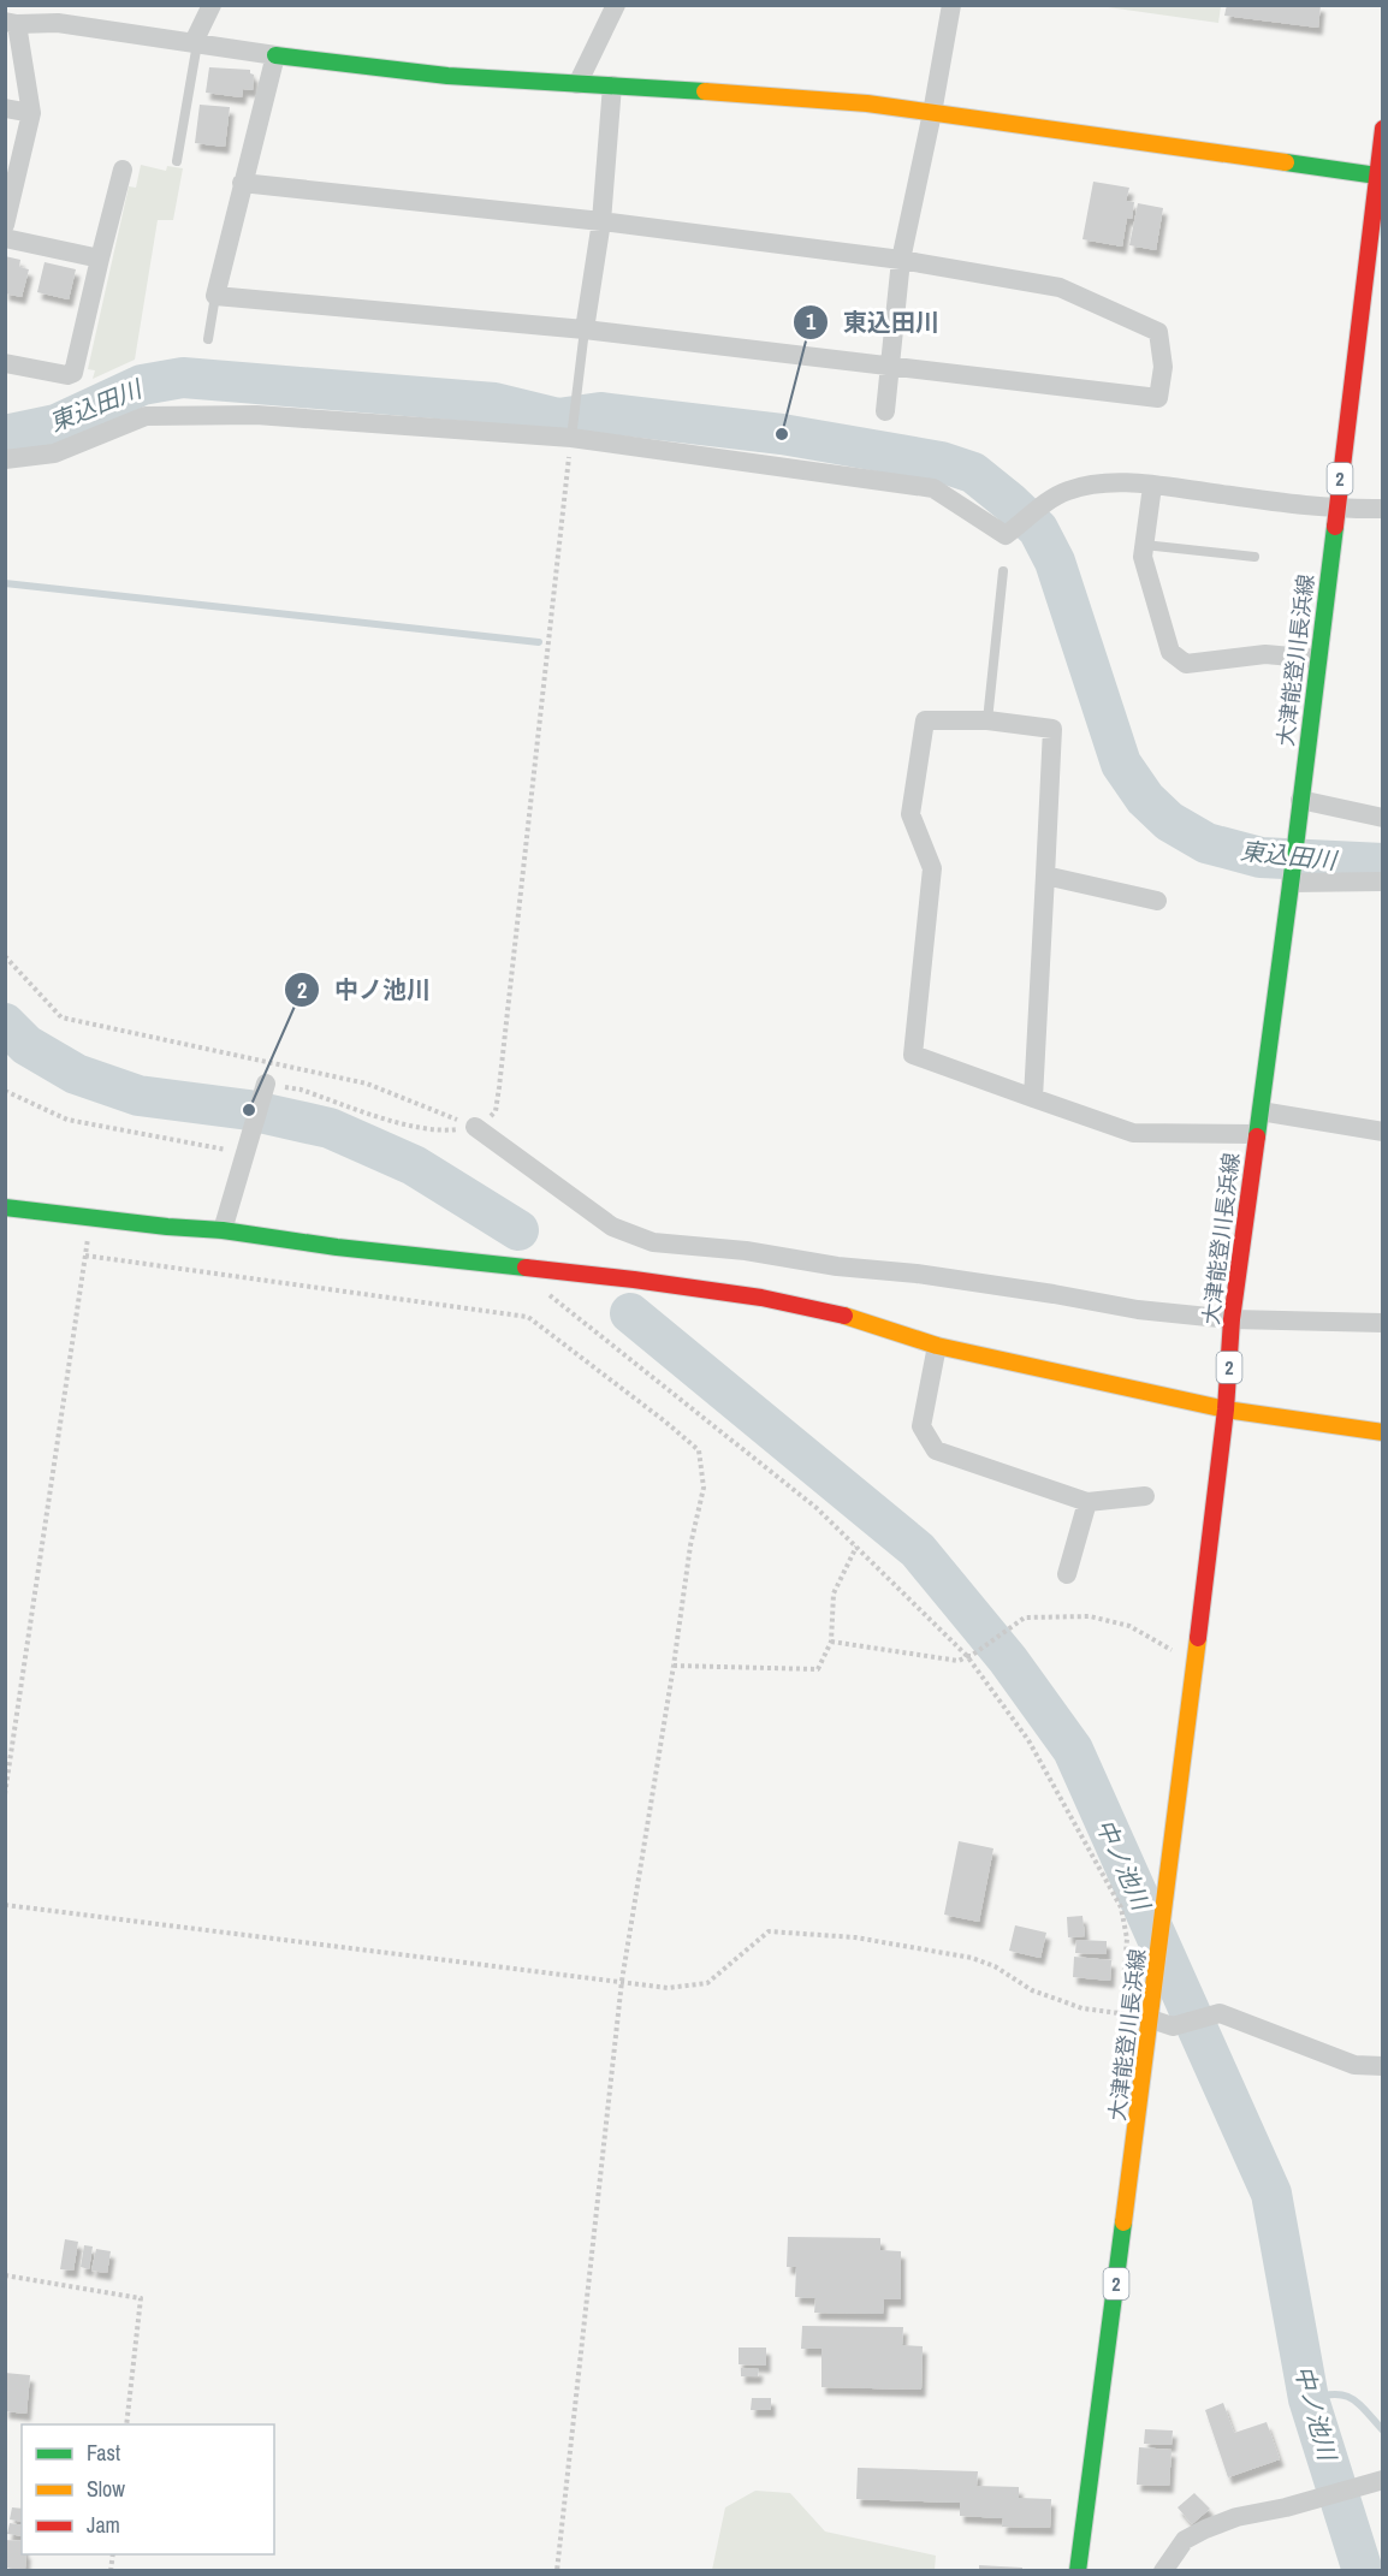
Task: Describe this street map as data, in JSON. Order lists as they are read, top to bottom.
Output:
{
  "streets": {
    "street": ["2", "大津能登川長浜線"]
  },
  "water": ["東込田川", "中ノ池川"],
  "places": ["東込田川", "中ノ池川"],
  "legend": ["Fast", "Slow", "Jam"]
}
